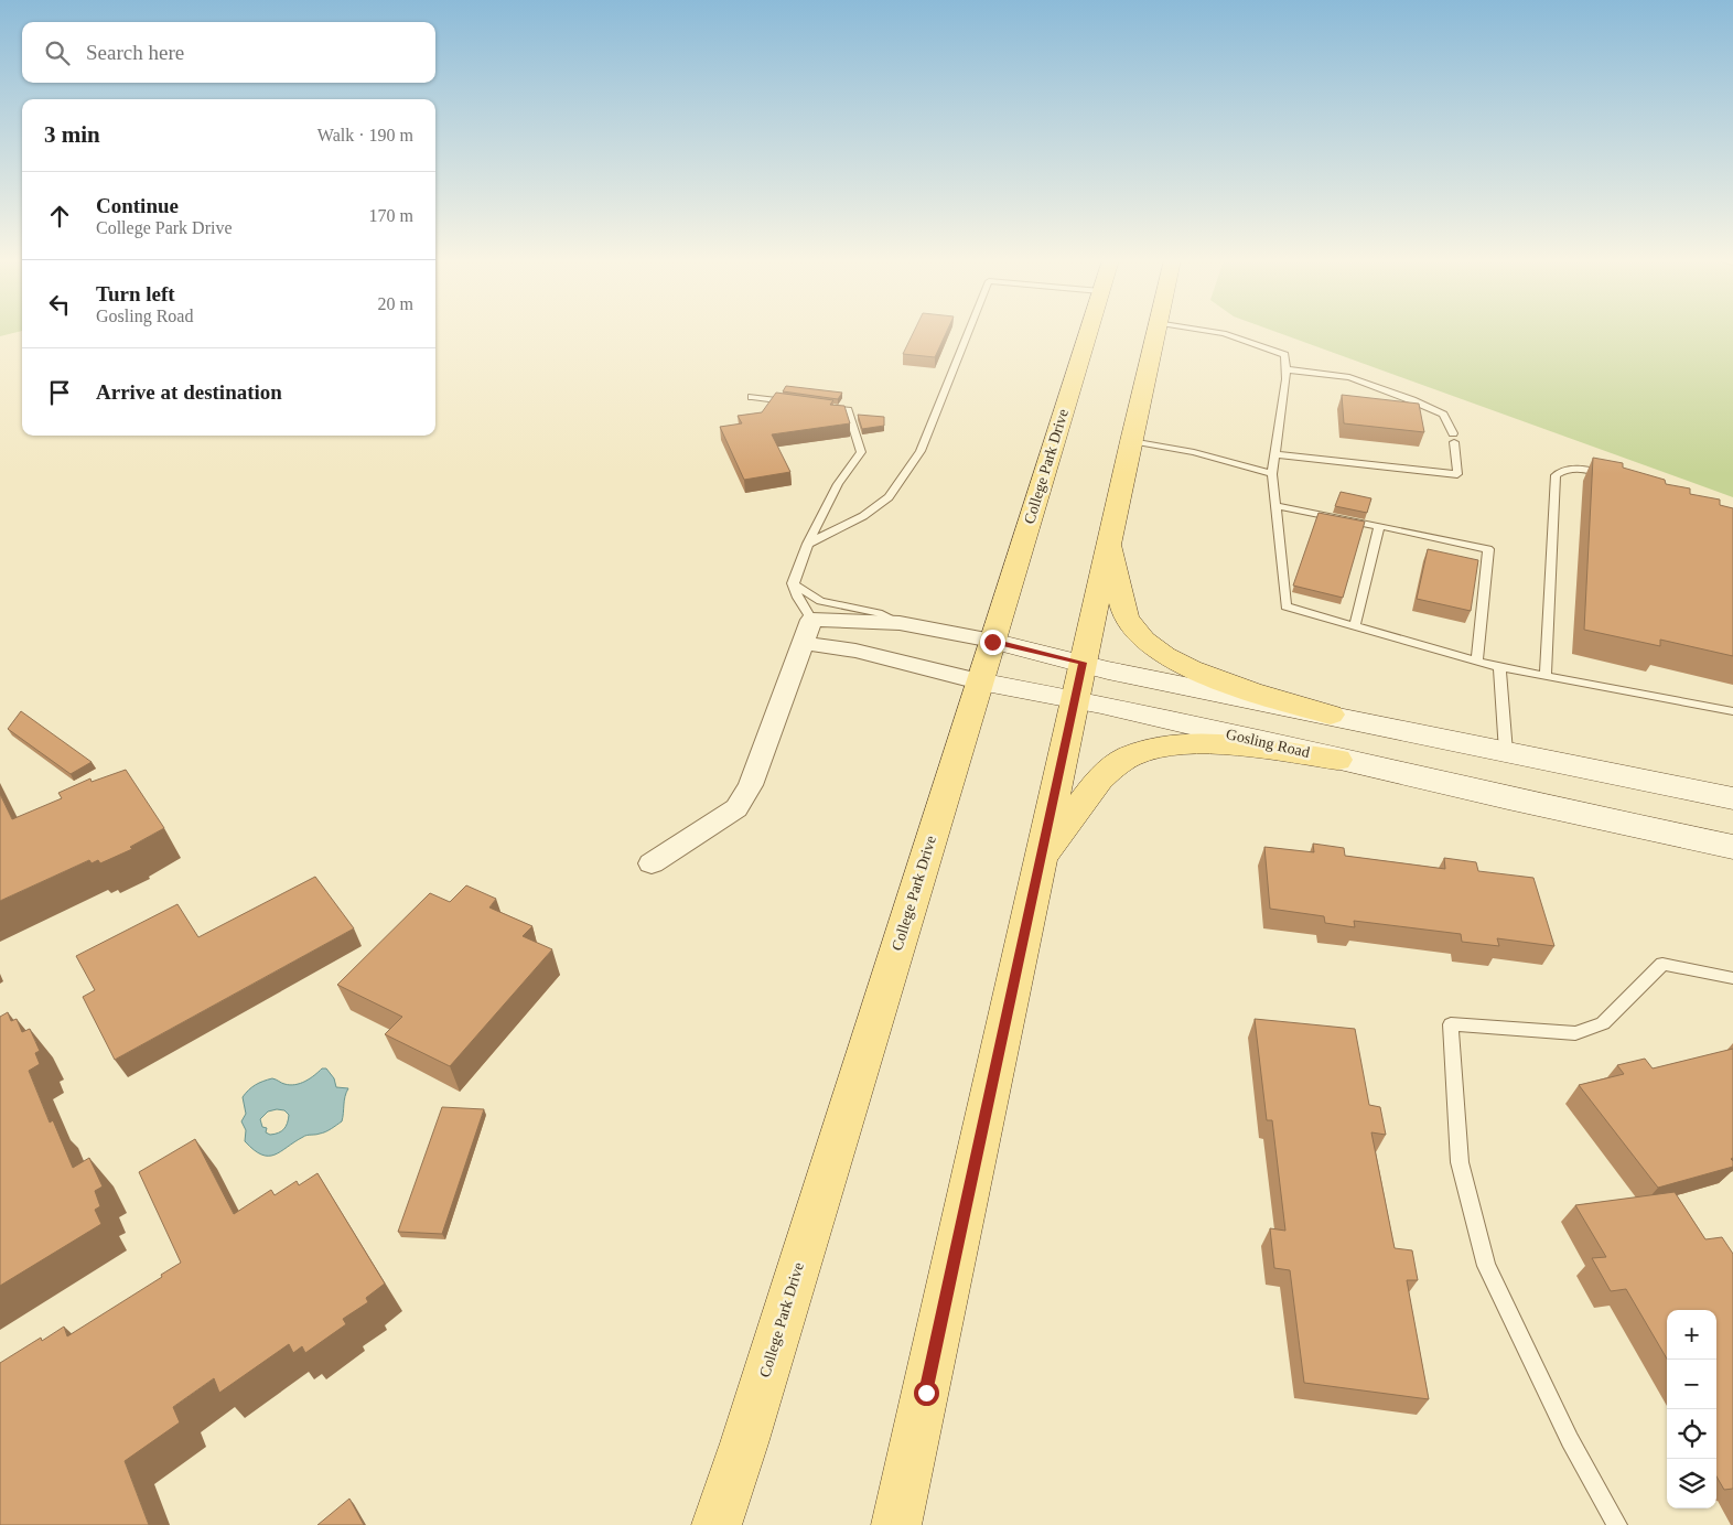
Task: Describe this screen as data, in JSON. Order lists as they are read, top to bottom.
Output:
{
  "streets": {
    "main road": ["College Park Drive", "Gosling Road"]
  },
  "crossings": [
    ["College Park Drive", "Gosling Road"]
  ],
  "page": {
    "search": "Search here",
    "heading": ["3 min", "Walk · 190 m"],
    "list": [
      ["Continue", "College Park Drive", "170 m"],
      ["Turn left", "Gosling Road", "20 m"],
      "Arrive at destination"
    ],
    "map_buttons": ["+", "−"]
  }
}
